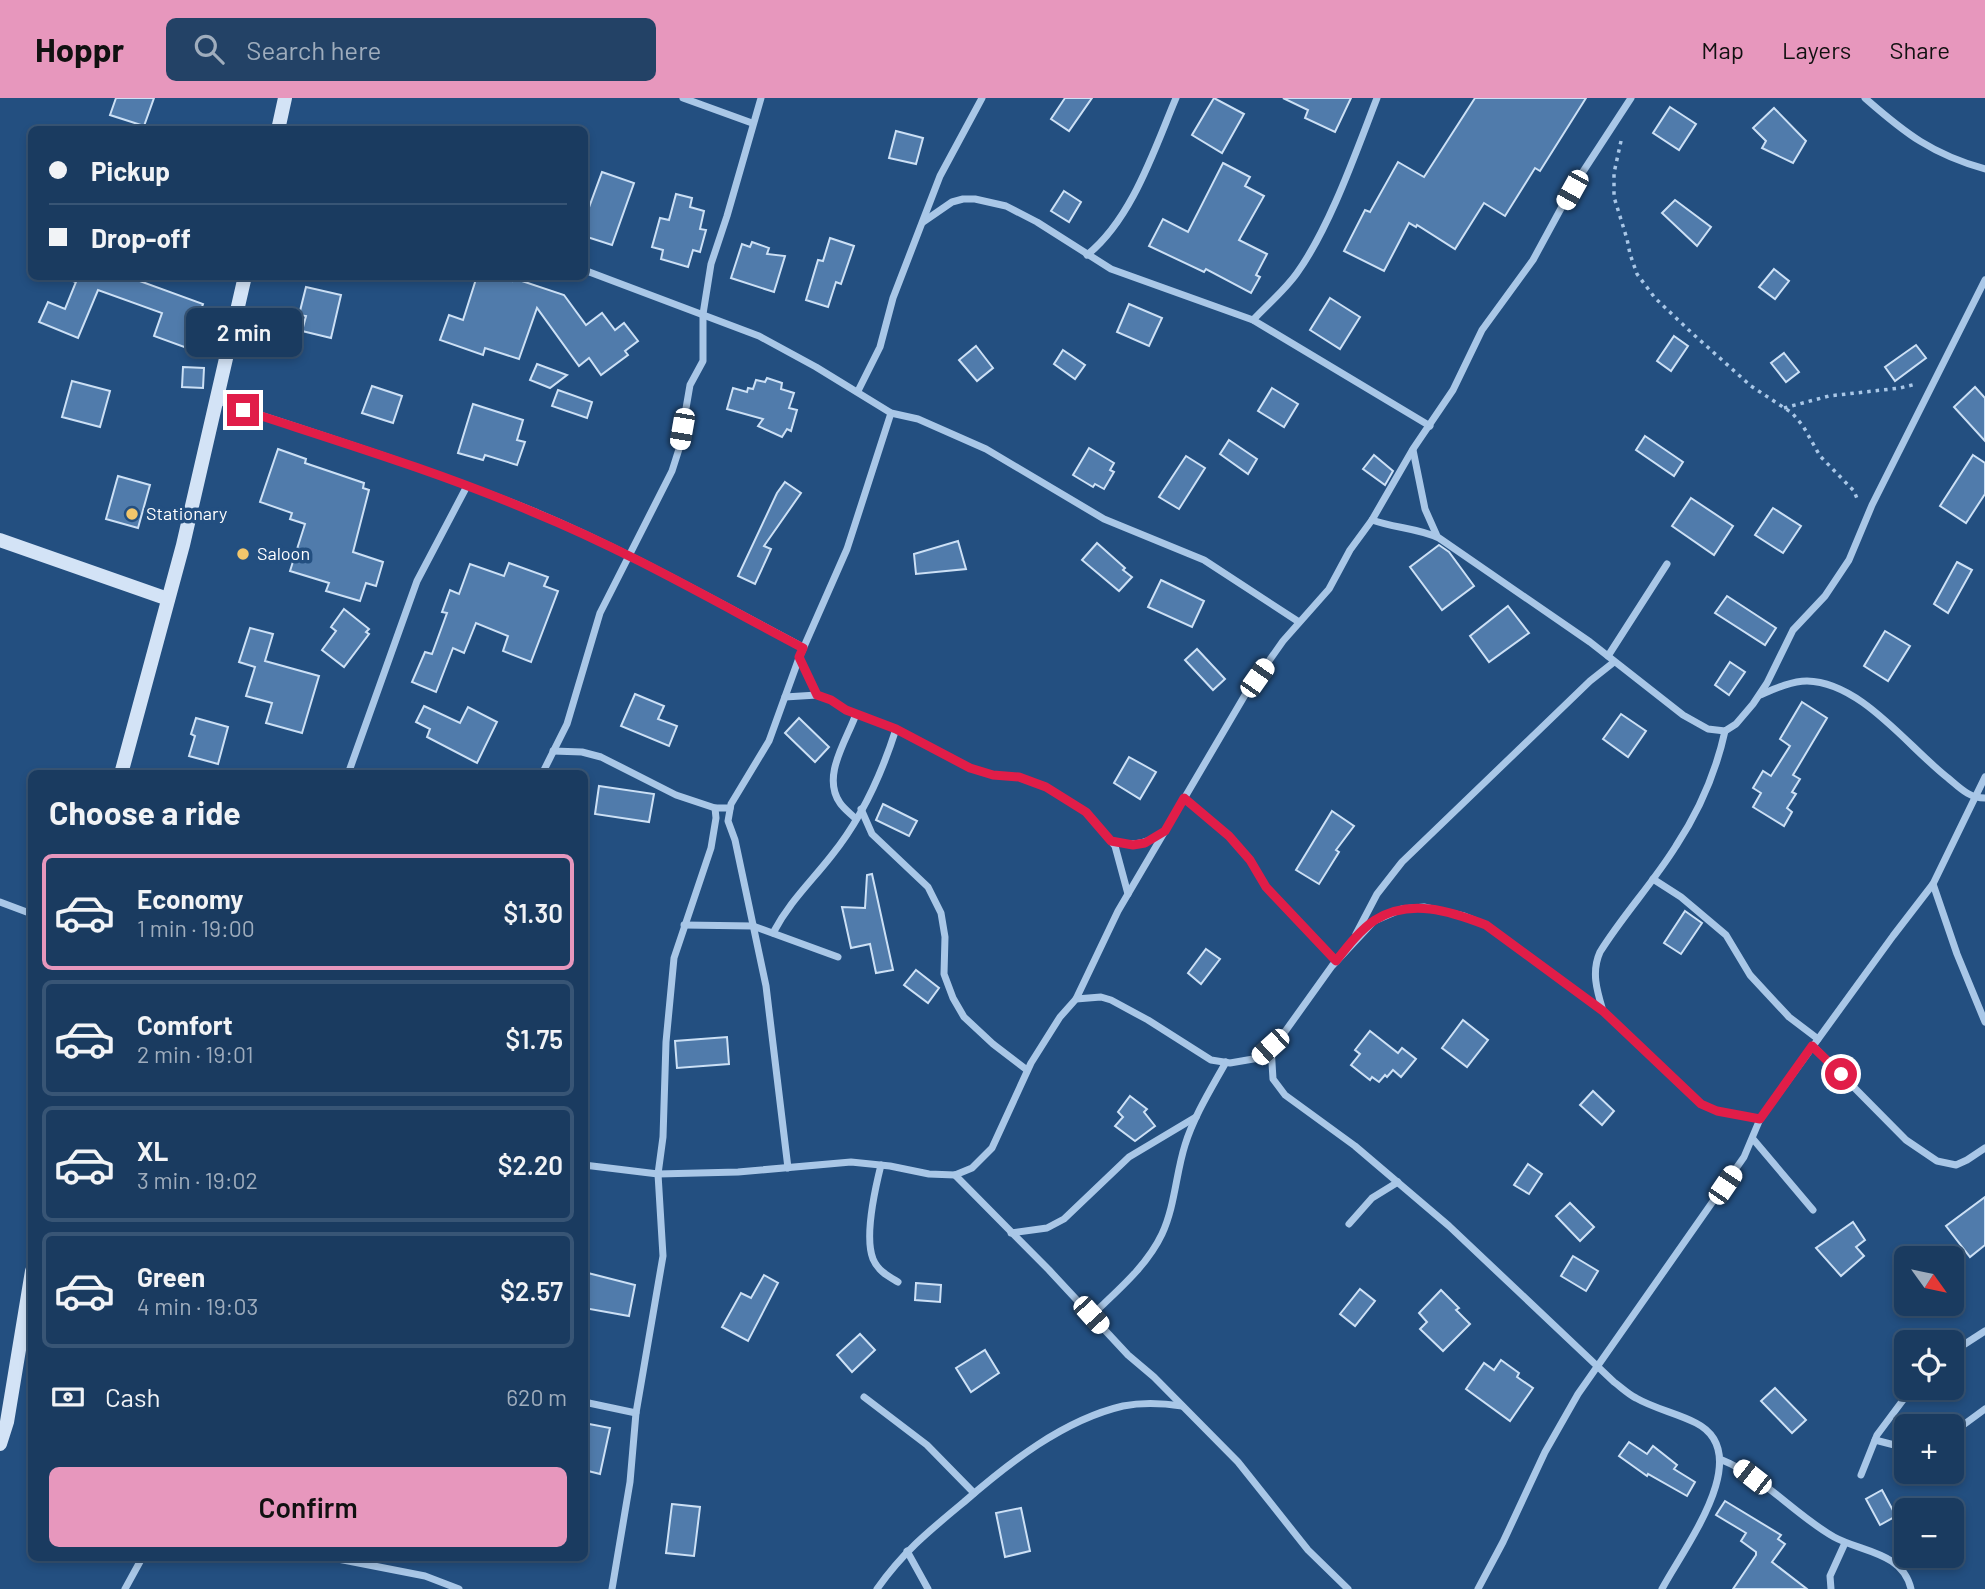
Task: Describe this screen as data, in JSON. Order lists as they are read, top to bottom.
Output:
{
  "places": ["Stationary", "Saloon"],
  "north": "bottom right",
  "page": {
    "header": "Hoppr",
    "search": "Search here",
    "nav": ["Map", "Layers", "Share"],
    "banner": ["Pickup", "Drop-off"],
    "bubble": "2 min",
    "heading": "Choose a ride",
    "list": [
      {
        "name": "Economy",
        "note": "1 min · 19:00",
        "value": "$1.30"
      },
      {
        "name": "Comfort",
        "note": "2 min · 19:01",
        "value": "$1.75"
      },
      {
        "name": "XL",
        "note": "3 min · 19:02",
        "value": "$2.20"
      },
      {
        "name": "Green",
        "note": "4 min · 19:03",
        "value": "$2.57"
      }
    ],
    "map_buttons": ["+", "−"],
    "pay": ["Cash", "620 m"],
    "buttons": "Confirm"
  }
}
